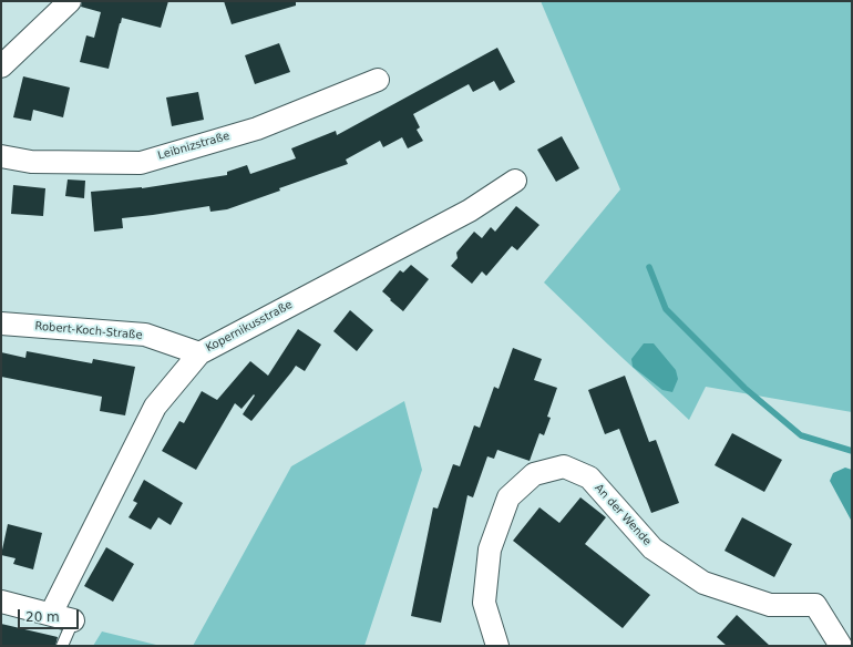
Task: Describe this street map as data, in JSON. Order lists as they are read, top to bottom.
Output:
{
  "streets": {
    "street": [
      "Leibnizstraße",
      "Kopernikusstraße",
      "Robert-Koch-Straße",
      "An der Wende"
    ]
  },
  "crossings": [
    ["Kopernikusstraße", "Robert-Koch-Straße"]
  ],
  "scale_bar": "20 m"
}
